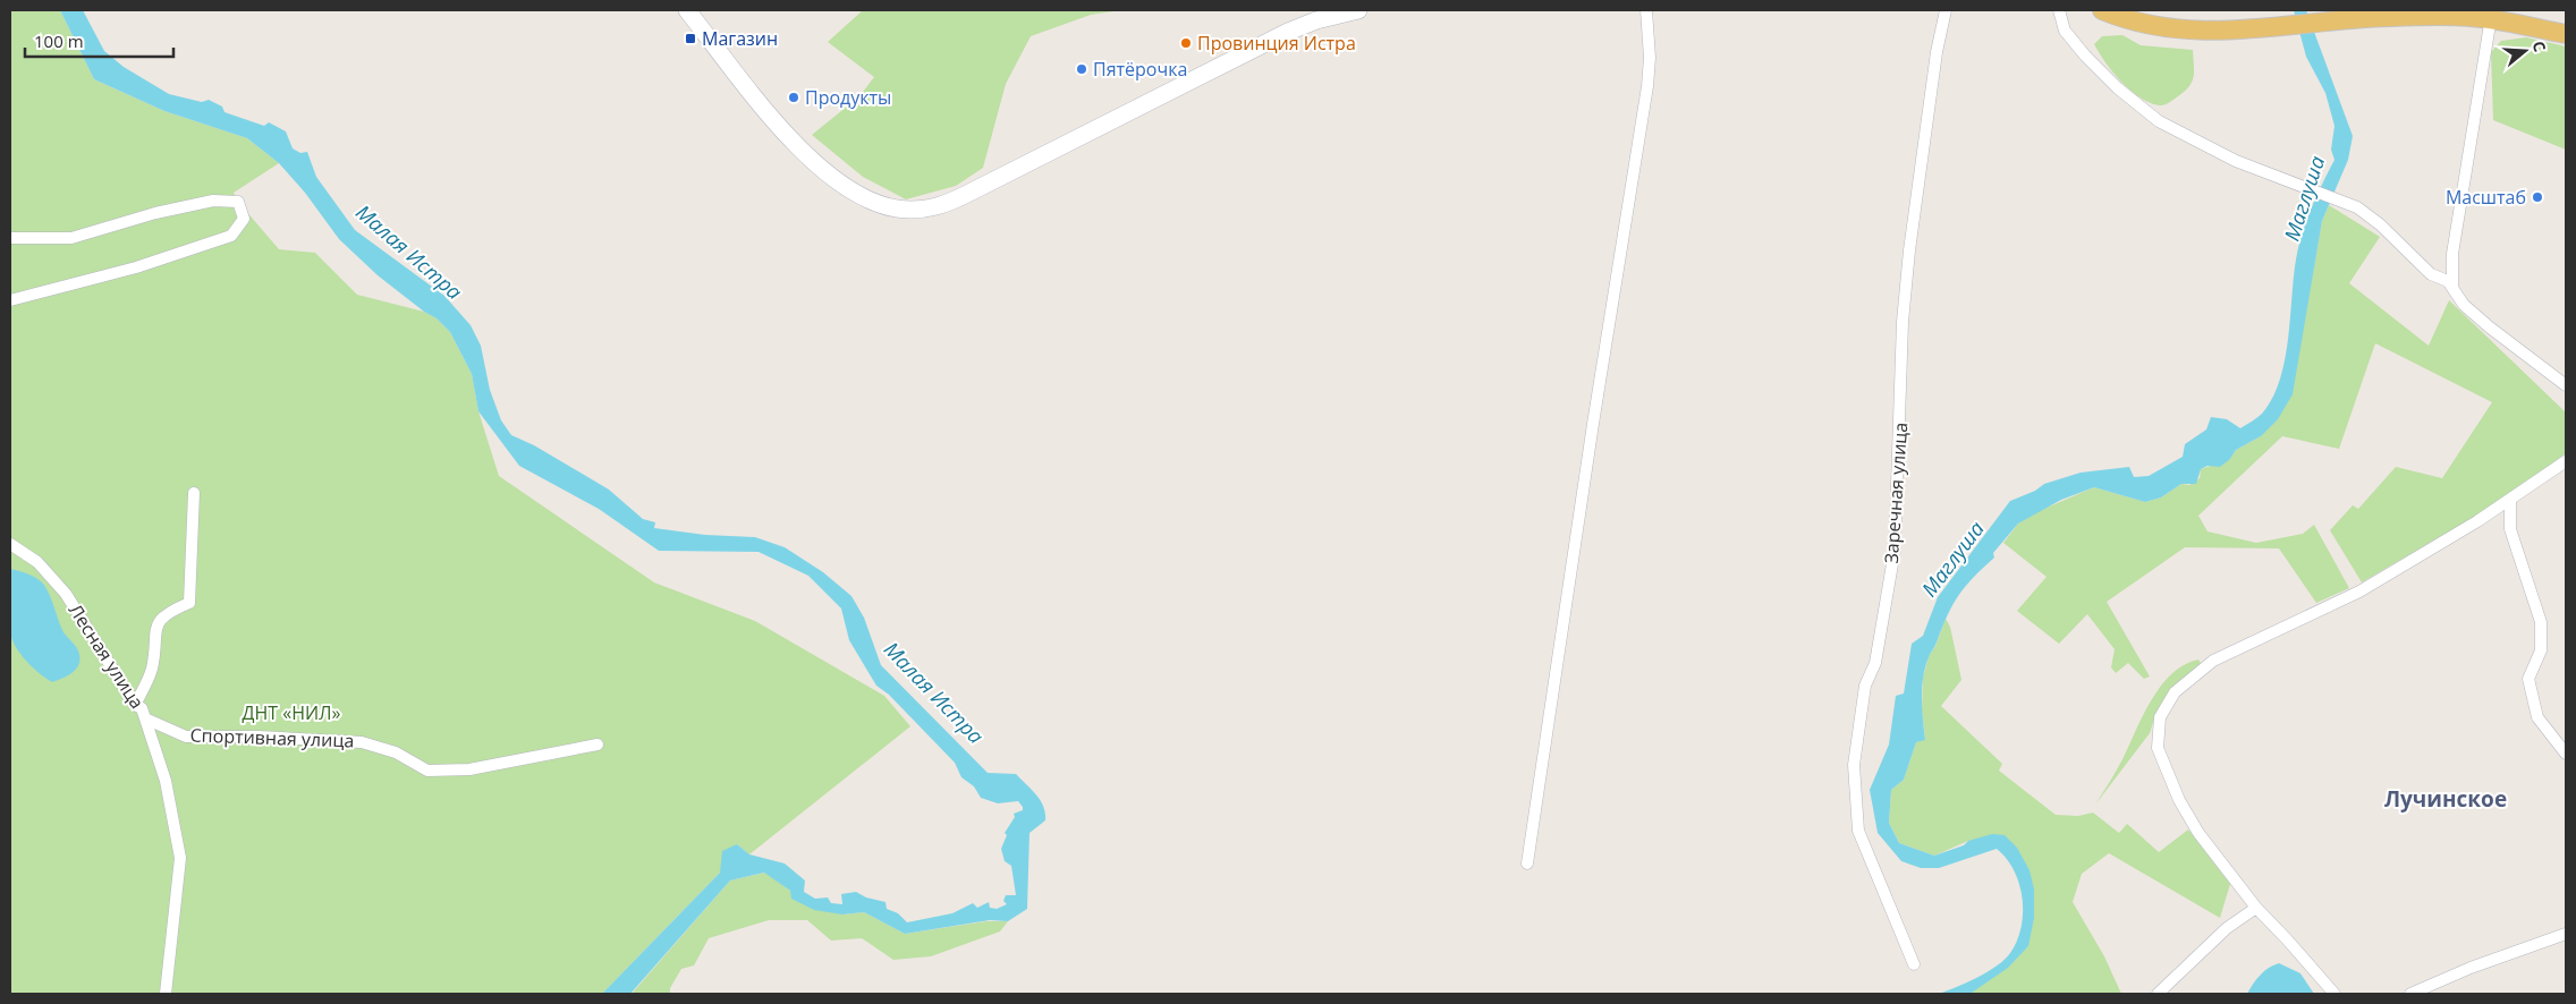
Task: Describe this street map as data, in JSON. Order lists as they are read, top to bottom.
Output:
{
  "streets": {
    "street": ["Заречная улица", "Лесная улица", "Спортивная улица"]
  },
  "crossings": [
    ["Лесная улица", "Спортивная улица"]
  ],
  "districts": ["Лучинское"],
  "water": ["Маглуша", "Малая Истра"],
  "parks": ["ДНТ «НИЛ»"],
  "places": {
    "transit": ["Магазин"],
    "other": [
      "Провинция Истра",
      "Пятёрочка",
      "Продукты",
      "Масштаб"
    ]
  },
  "scale_bar": "100 m",
  "north": "right"
}
